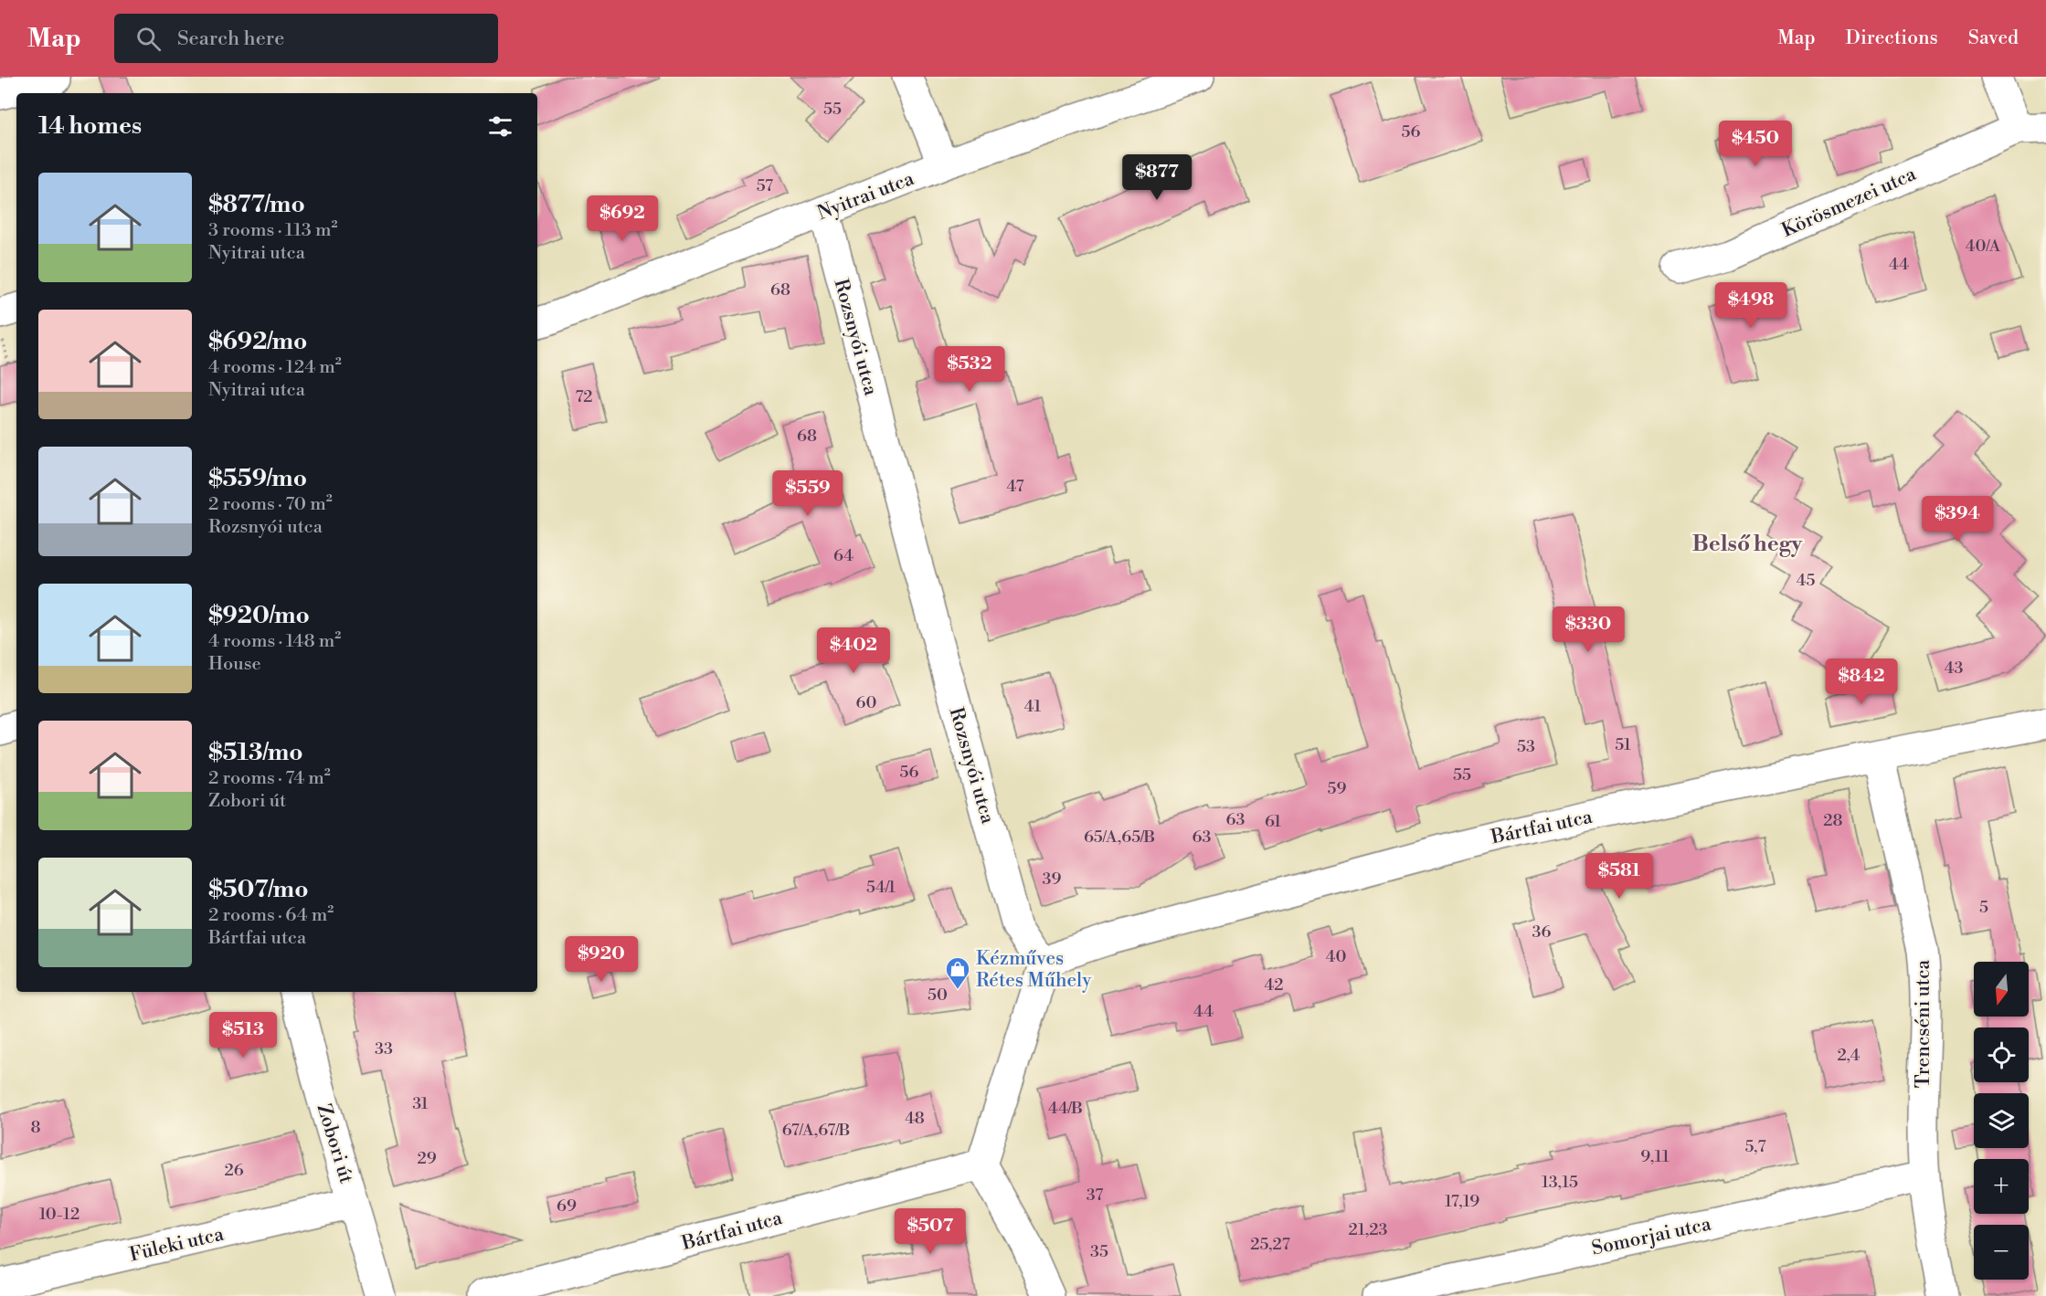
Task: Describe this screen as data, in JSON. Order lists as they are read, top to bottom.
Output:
{
  "streets": {
    "street": [
      "Nyitrai utca",
      "Körösmezei utca",
      "Rozsnyói utca",
      "Bártfai utca",
      "Trencséni utca",
      "Zobori út",
      "Somorjai utca",
      "Füleki utca"
    ]
  },
  "crossings": [
    ["Nyitrai utca", "Rozsnyói utca"],
    ["Rozsnyói utca", "Bártfai utca"],
    ["Bártfai utca", "Trencséni utca"],
    ["Trencséni utca", "Somorjai utca"],
    ["Zobori út", "Füleki utca"]
  ],
  "districts": ["Belső hegy"],
  "places": {
    "shop": ["Kézműves Rétes Műhely"]
  },
  "house_numbers": [
    "55",
    "56",
    "57",
    "40/A",
    "44",
    "68",
    "72",
    "68",
    "47",
    "64",
    "45",
    "43",
    "60",
    "41",
    "51",
    "53",
    "56",
    "55",
    "59",
    "63",
    "28",
    "61",
    "65/A,65/B",
    "63",
    "39",
    "54/1",
    "5",
    "36",
    "40",
    "42",
    "50",
    "44",
    "33",
    "2,4",
    "31",
    "44/B",
    "48",
    "8",
    "67/A,67/B",
    "5,7",
    "9,11",
    "29",
    "26",
    "13,15",
    "37",
    "17,19",
    "69",
    "10-12",
    "21,23",
    "25,27",
    "35"
  ],
  "north": "bottom",
  "page": {
    "header": "Map",
    "search": "Search here",
    "nav": ["Map", "Directions", "Saved"],
    "heading": "14 homes",
    "price": [
      "$450",
      "$877",
      "$692",
      "$498",
      "$532",
      "$559",
      "$394",
      "$330",
      "$402",
      "$842",
      "$581",
      "$920",
      "$513",
      "$507"
    ],
    "list": [
      {
        "name": "$877/mo",
        "note": "3 rooms · 113 m² · Nyitrai utca"
      },
      {
        "name": "$692/mo",
        "note": "4 rooms · 124 m² · Nyitrai utca"
      },
      {
        "name": "$559/mo",
        "note": "2 rooms · 70 m² · Rozsnyói utca"
      },
      {
        "name": "$920/mo",
        "note": "4 rooms · 148 m² · House"
      },
      {
        "name": "$513/mo",
        "note": "2 rooms · 74 m² · Zobori út"
      },
      {
        "name": "$507/mo",
        "note": "2 rooms · 64 m² · Bártfai utca"
      }
    ],
    "map_buttons": ["+", "−"]
  }
}
